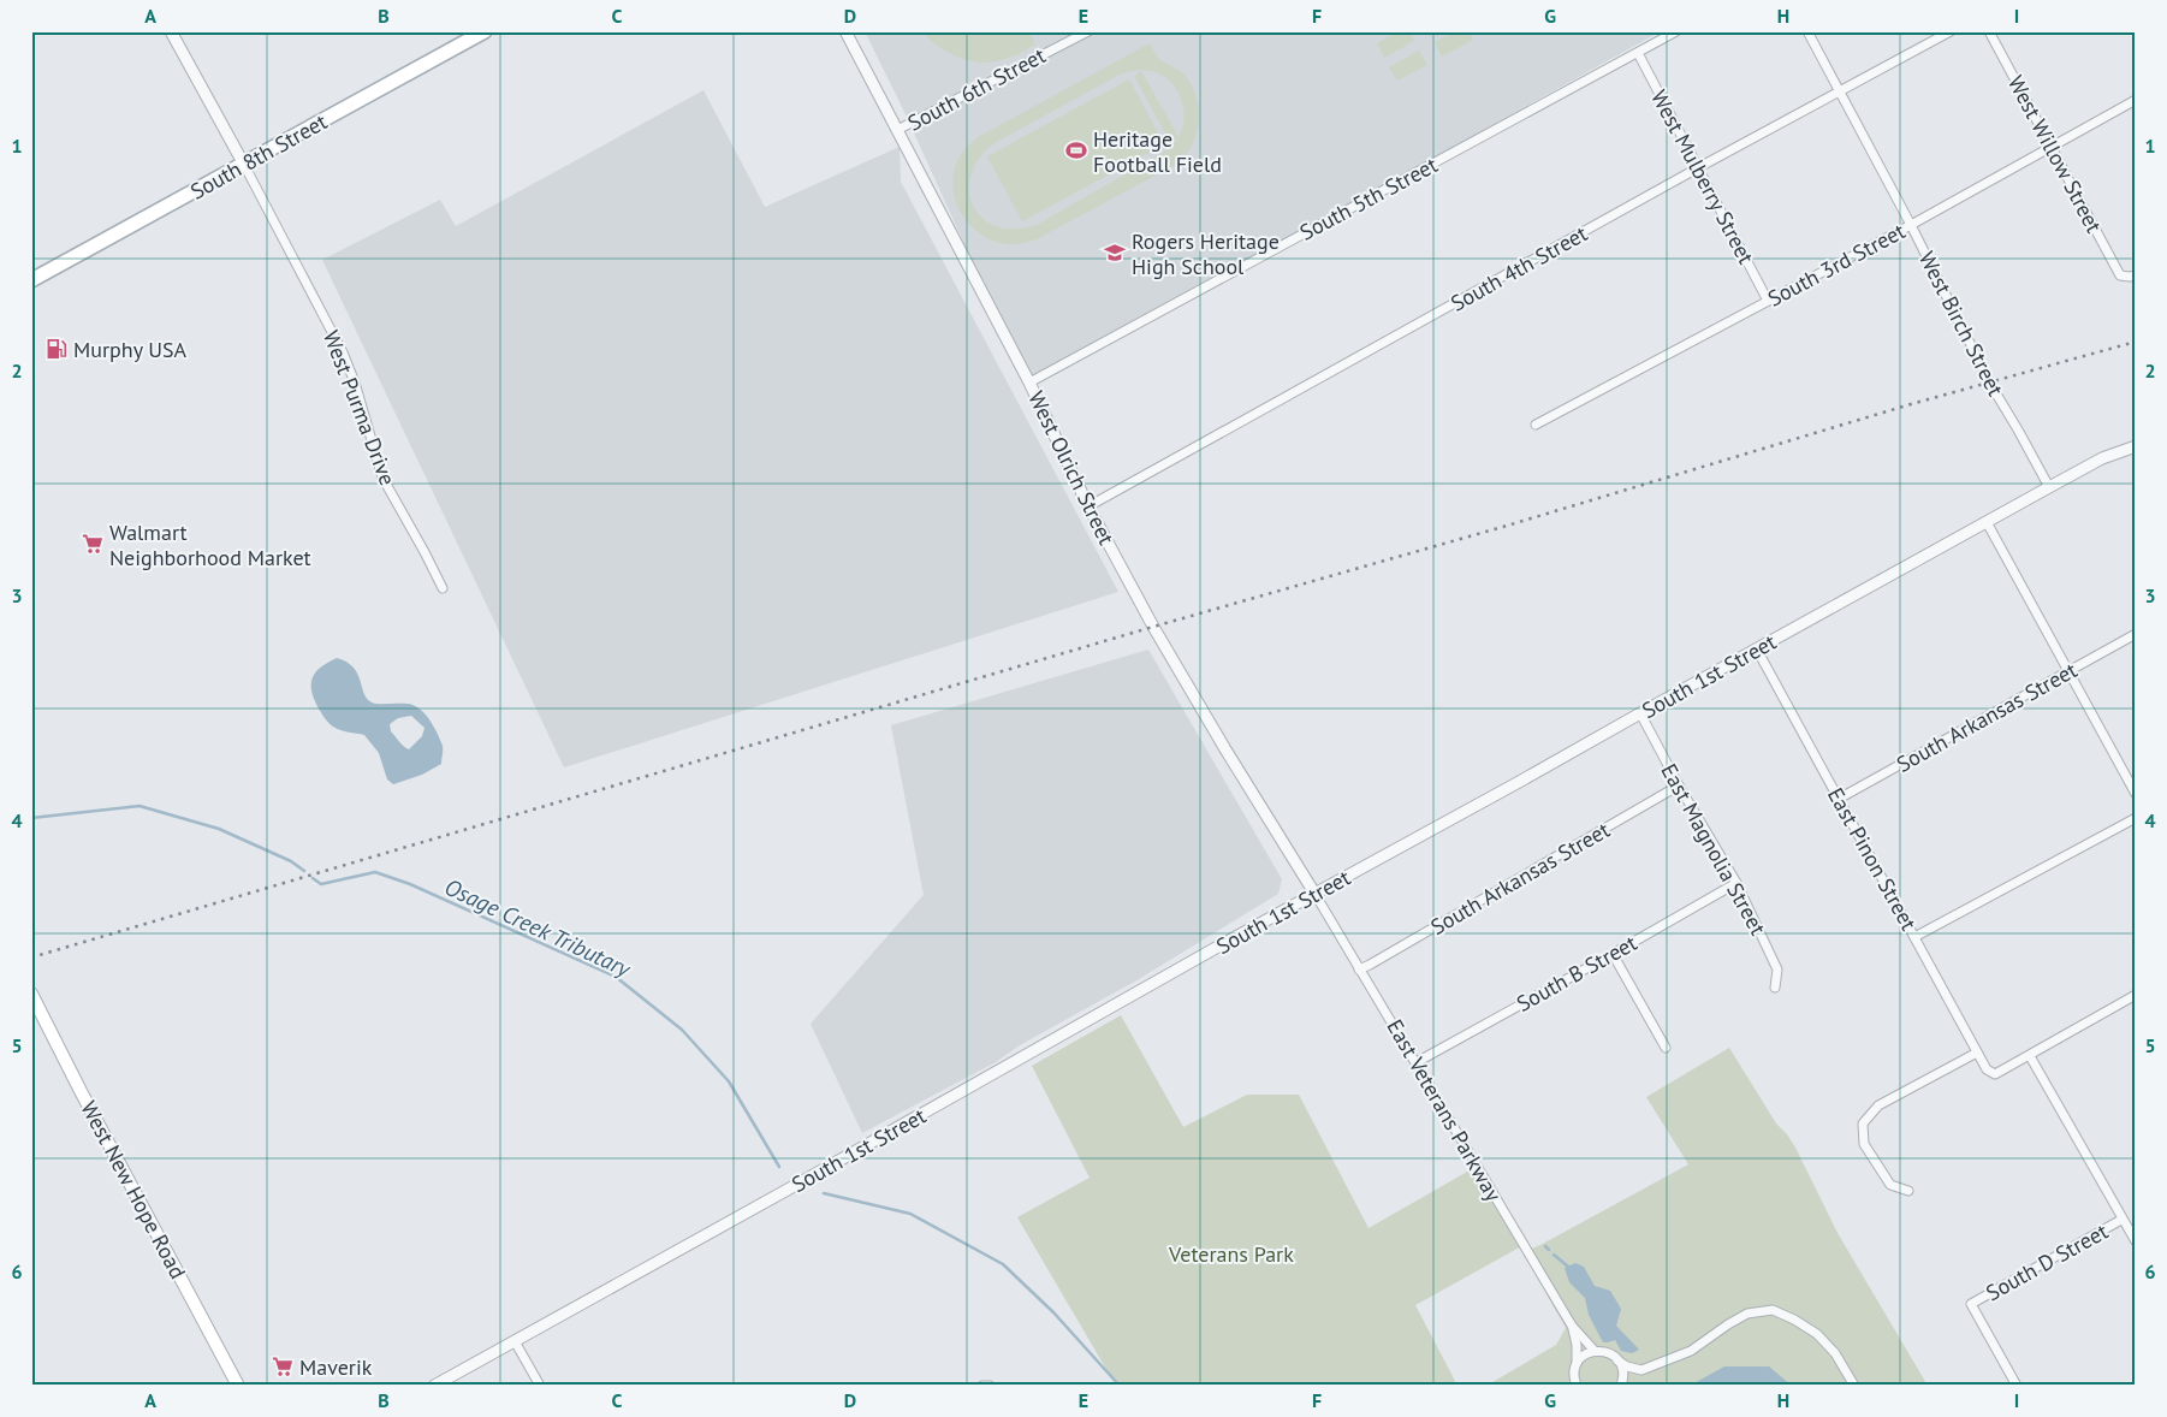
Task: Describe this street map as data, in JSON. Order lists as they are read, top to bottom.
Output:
{
  "streets": {
    "main road": ["South 8th Street", "West New Hope Road"],
    "street": [
      "South 6th Street",
      "West Willow Street",
      "West Mulberry Street",
      "South 5th Street",
      "South 3rd Street",
      "South 4th Street",
      "West Birch Street",
      "West Purma Drive",
      "West Olrich Street",
      "South 1st Street",
      "South Arkansas Street",
      "East Magnolia Street",
      "East Pinon Street",
      "South B Street",
      "East Veterans Parkway",
      "South D Street"
    ]
  },
  "crossings": [
    ["South 6th Street", "West Olrich Street"],
    ["West Willow Street", "South 3rd Street"],
    ["South 8th Street", "West Purma Drive"],
    ["West Mulberry Street", "South 5th Street"],
    ["West Mulberry Street", "South 3rd Street"],
    ["West Mulberry Street", "South 4th Street"],
    ["South 5th Street", "West Olrich Street"],
    ["South 3rd Street", "West Birch Street"],
    ["South 4th Street", "West Birch Street"],
    ["South 4th Street", "West Olrich Street"],
    ["West Birch Street", "South 1st Street"],
    ["West Olrich Street", "South 1st Street"],
    ["West Olrich Street", "East Veterans Parkway"],
    ["South 1st Street", "East Magnolia Street"],
    ["South 1st Street", "East Pinon Street"],
    ["South 1st Street", "East Veterans Parkway"],
    ["South Arkansas Street", "East Magnolia Street"],
    ["South Arkansas Street", "East Pinon Street"],
    ["South Arkansas Street", "East Veterans Parkway"],
    ["East Magnolia Street", "South B Street"],
    ["South B Street", "East Veterans Parkway"]
  ],
  "water": ["Osage Creek Tributary"],
  "parks": ["Veterans Park"],
  "places": {
    "sports": ["Heritage Football Field"],
    "school or university": ["Rogers Heritage High School"],
    "fuel station": ["Murphy USA"],
    "supermarket": ["Walmart Neighborhood Market", "Maverik"]
  },
  "grid": {
    "columns": [
      "A",
      "B",
      "C",
      "D",
      "E",
      "F",
      "G",
      "H",
      "I"
    ],
    "rows": [
      "1",
      "2",
      "3",
      "4",
      "5",
      "6"
    ]
  }
}
